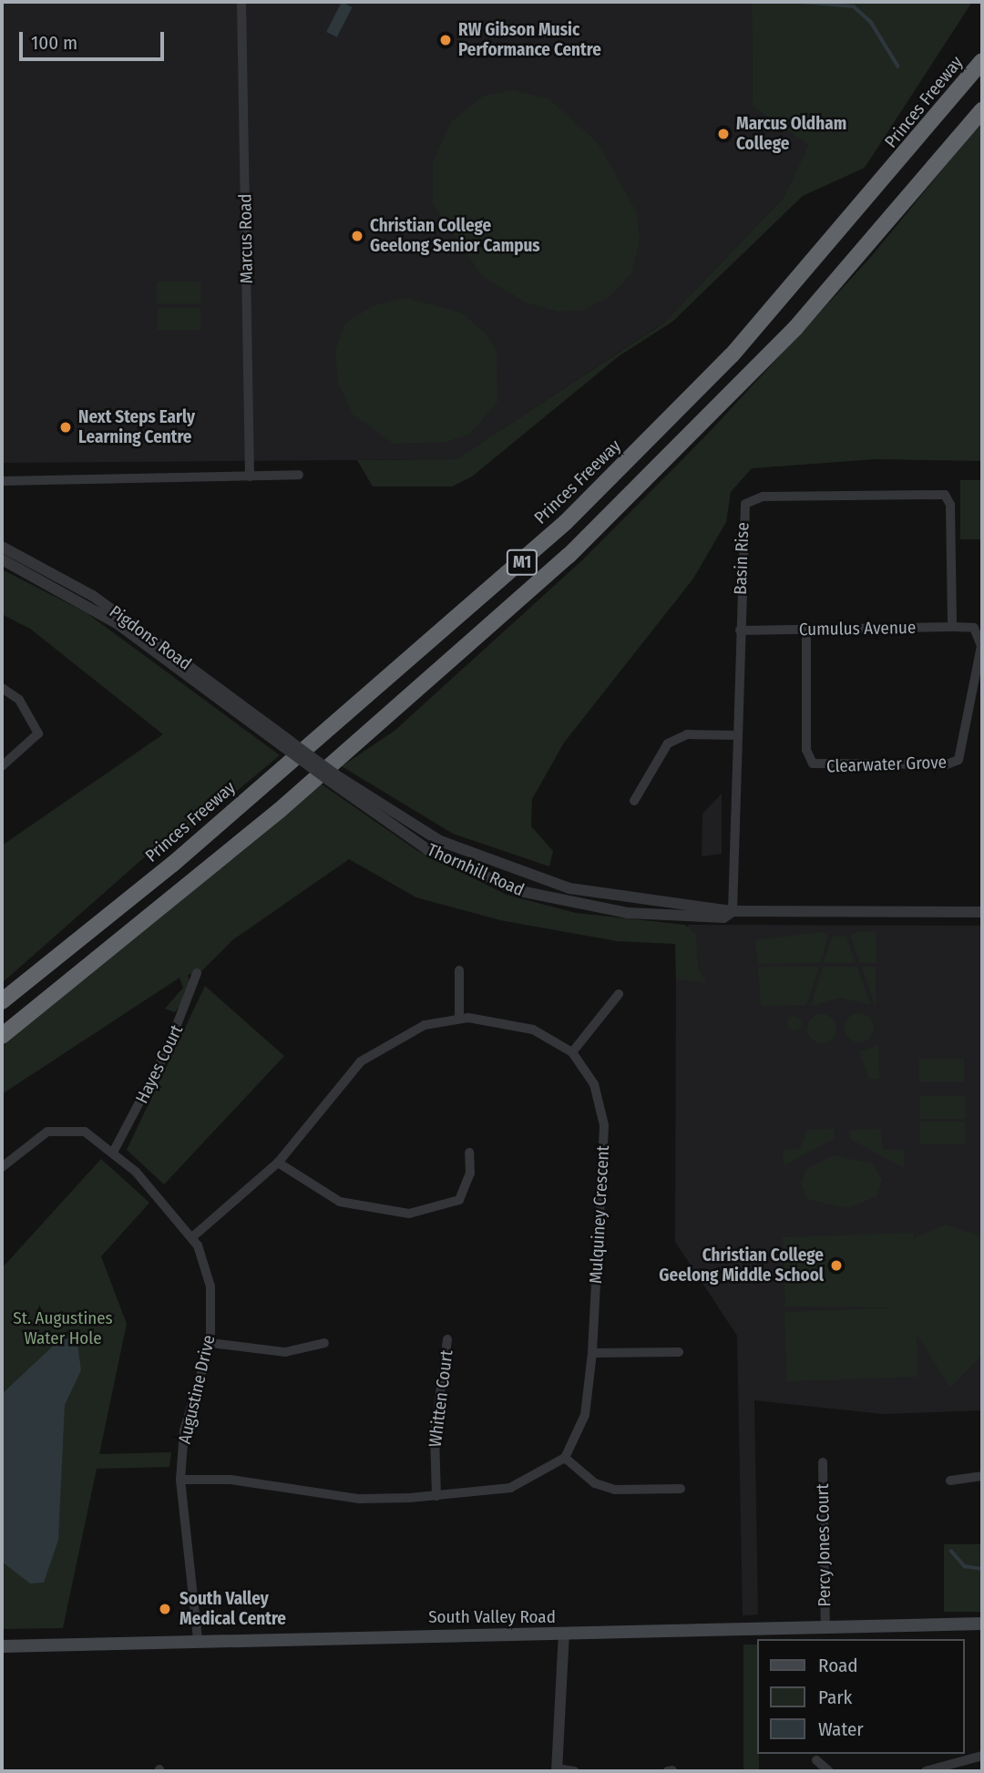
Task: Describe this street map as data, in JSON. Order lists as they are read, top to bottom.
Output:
{
  "streets": {
    "highway": ["Princes Freeway", "M1"],
    "main road": ["South Valley Road"],
    "street": [
      "Marcus Road",
      "Basin Rise",
      "Cumulus Avenue",
      "Pigdons Road",
      "Clearwater Grove",
      "Thornhill Road",
      "Hayes Court",
      "Mulquiney Crescent",
      "Augustine Drive",
      "Whitten Court",
      "Percy Jones Court"
    ]
  },
  "crossings": [
    ["Basin Rise", "Cumulus Avenue"],
    ["Basin Rise", "Thornhill Road"],
    ["Cumulus Avenue", "Clearwater Grove"],
    ["Pigdons Road", "Thornhill Road"],
    ["Hayes Court", "Augustine Drive"],
    ["Mulquiney Crescent", "Augustine Drive"],
    ["Augustine Drive", "South Valley Road"],
    ["Percy Jones Court", "South Valley Road"]
  ],
  "parks": ["St. Augustines Water Hole"],
  "places": [
    "RW Gibson Music Performance Centre",
    "Marcus Oldham College",
    "Christian College Geelong Senior Campus",
    "Next Steps Early Learning Centre",
    "Christian College Geelong Middle School",
    "South Valley Medical Centre"
  ],
  "legend": ["Road", "Park", "Water"],
  "scale_bar": "100 m"
}
